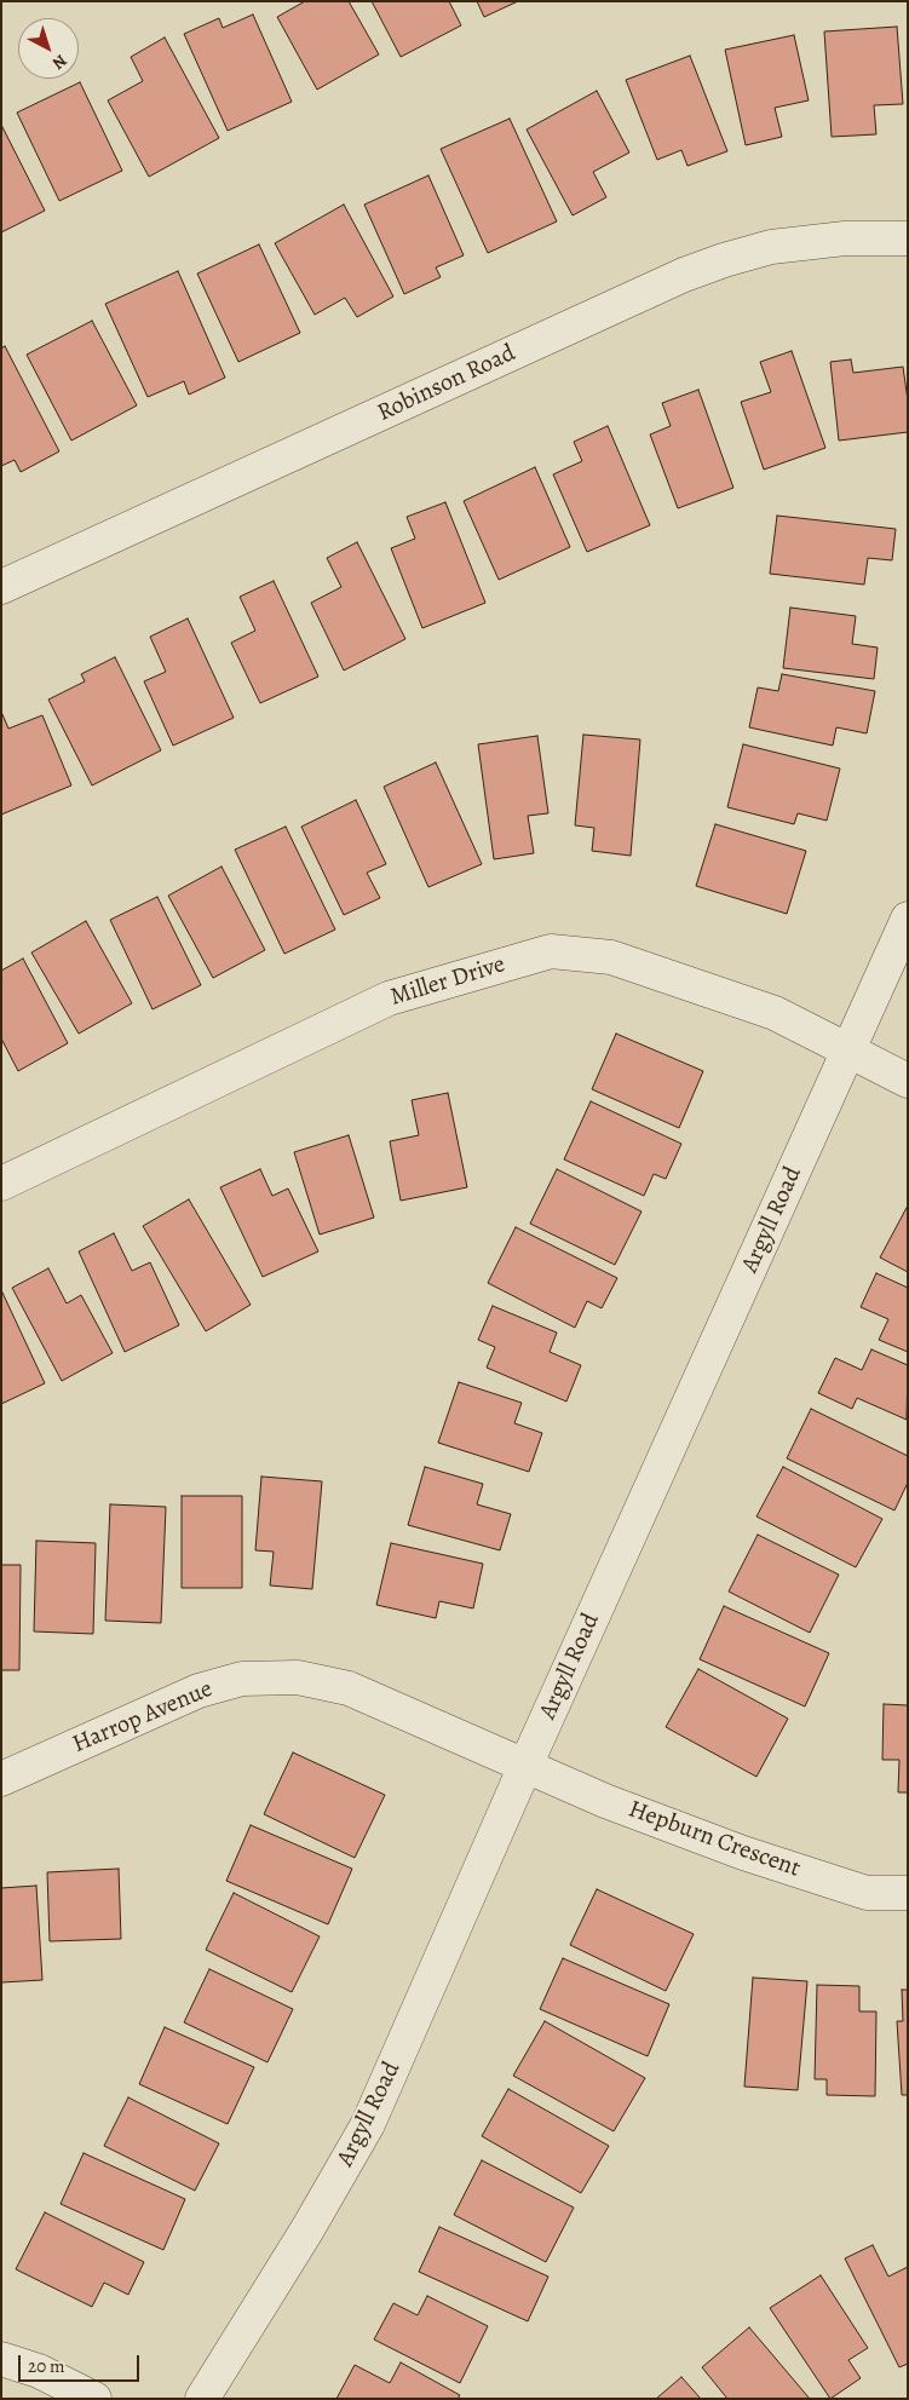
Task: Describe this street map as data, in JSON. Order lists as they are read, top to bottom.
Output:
{
  "streets": {
    "street": [
      "Robinson Road",
      "Miller Drive",
      "Argyll Road",
      "Harrop Avenue",
      "Hepburn Crescent"
    ]
  },
  "crossings": [
    ["Miller Drive", "Argyll Road"],
    ["Argyll Road", "Harrop Avenue"],
    ["Argyll Road", "Hepburn Crescent"],
    ["Harrop Avenue", "Hepburn Crescent"]
  ],
  "scale_bar": "20 m",
  "north": "bottom right"
}
